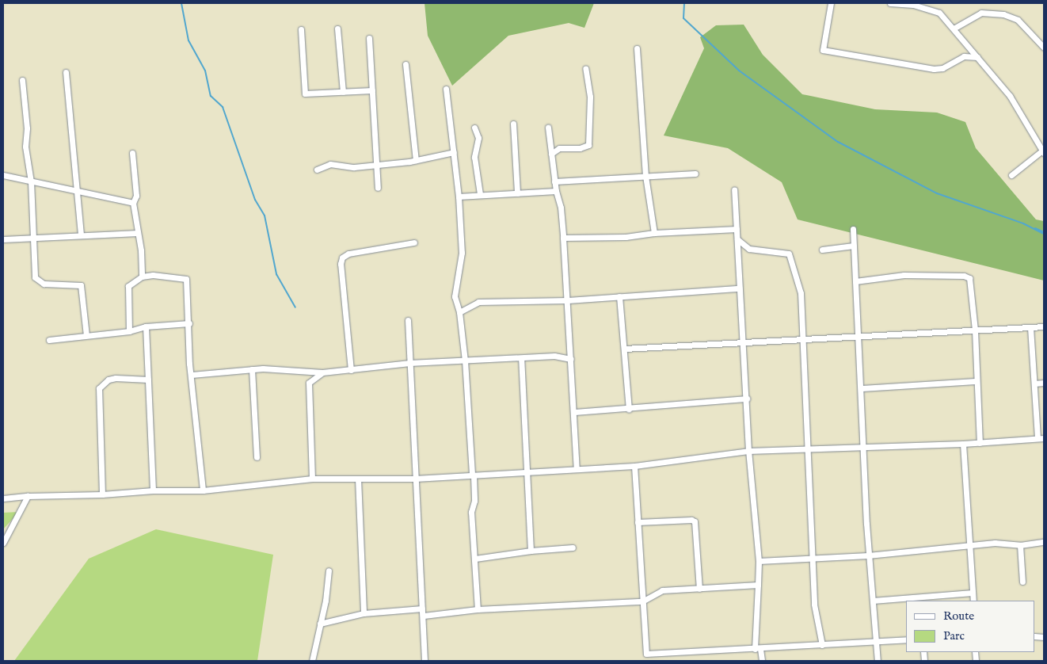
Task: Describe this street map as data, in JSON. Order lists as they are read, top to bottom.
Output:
{
  "legend": ["Route", "Parc"]
}
